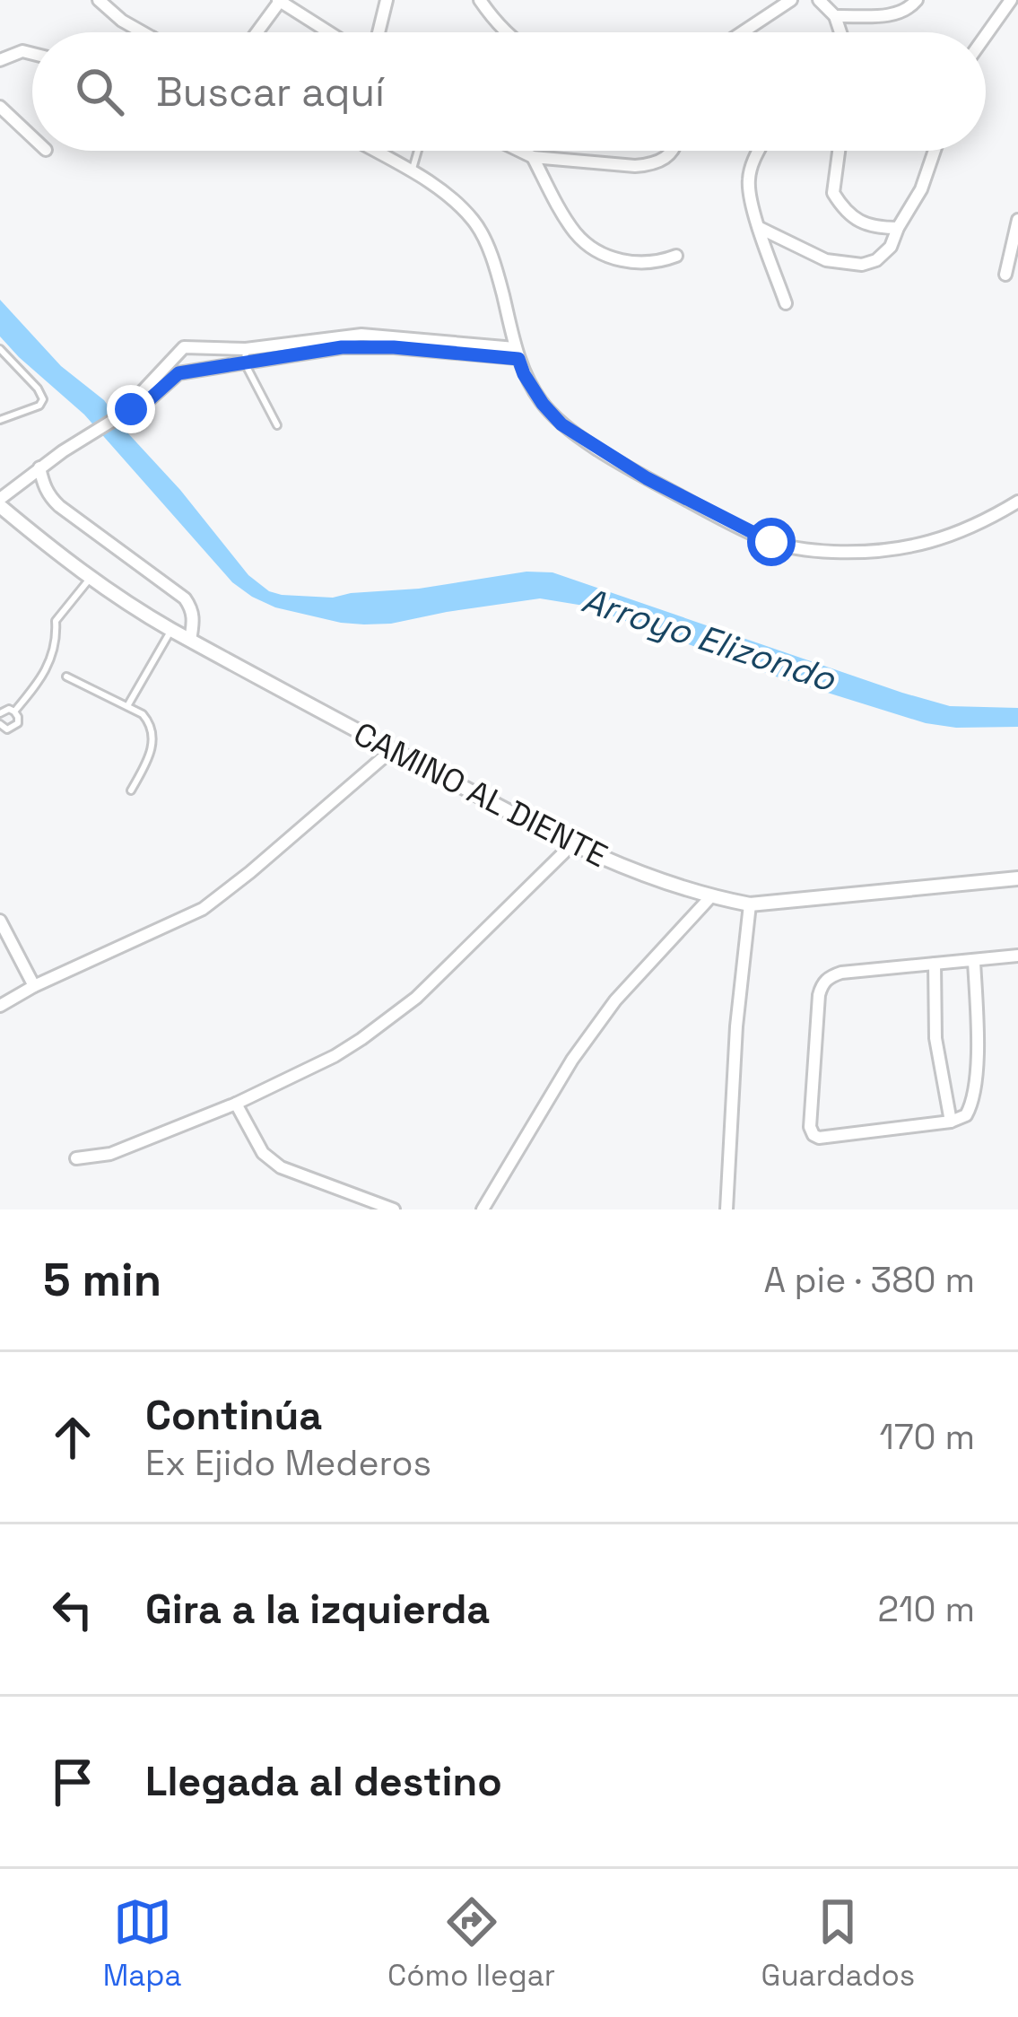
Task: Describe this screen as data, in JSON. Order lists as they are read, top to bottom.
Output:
{
  "streets": {
    "street": ["CAMINO AL DIENTE"]
  },
  "water": ["Arroyo Elizondo"],
  "page": {
    "search": "Buscar aquí",
    "heading": ["5 min", "A pie · 380 m"],
    "list": [
      ["Continúa", "Ex Ejido Mederos", "170 m"],
      ["Gira a la izquierda", "210 m"],
      "Llegada al destino"
    ],
    "nav": ["Mapa", "Cómo llegar", "Guardados"]
  }
}
